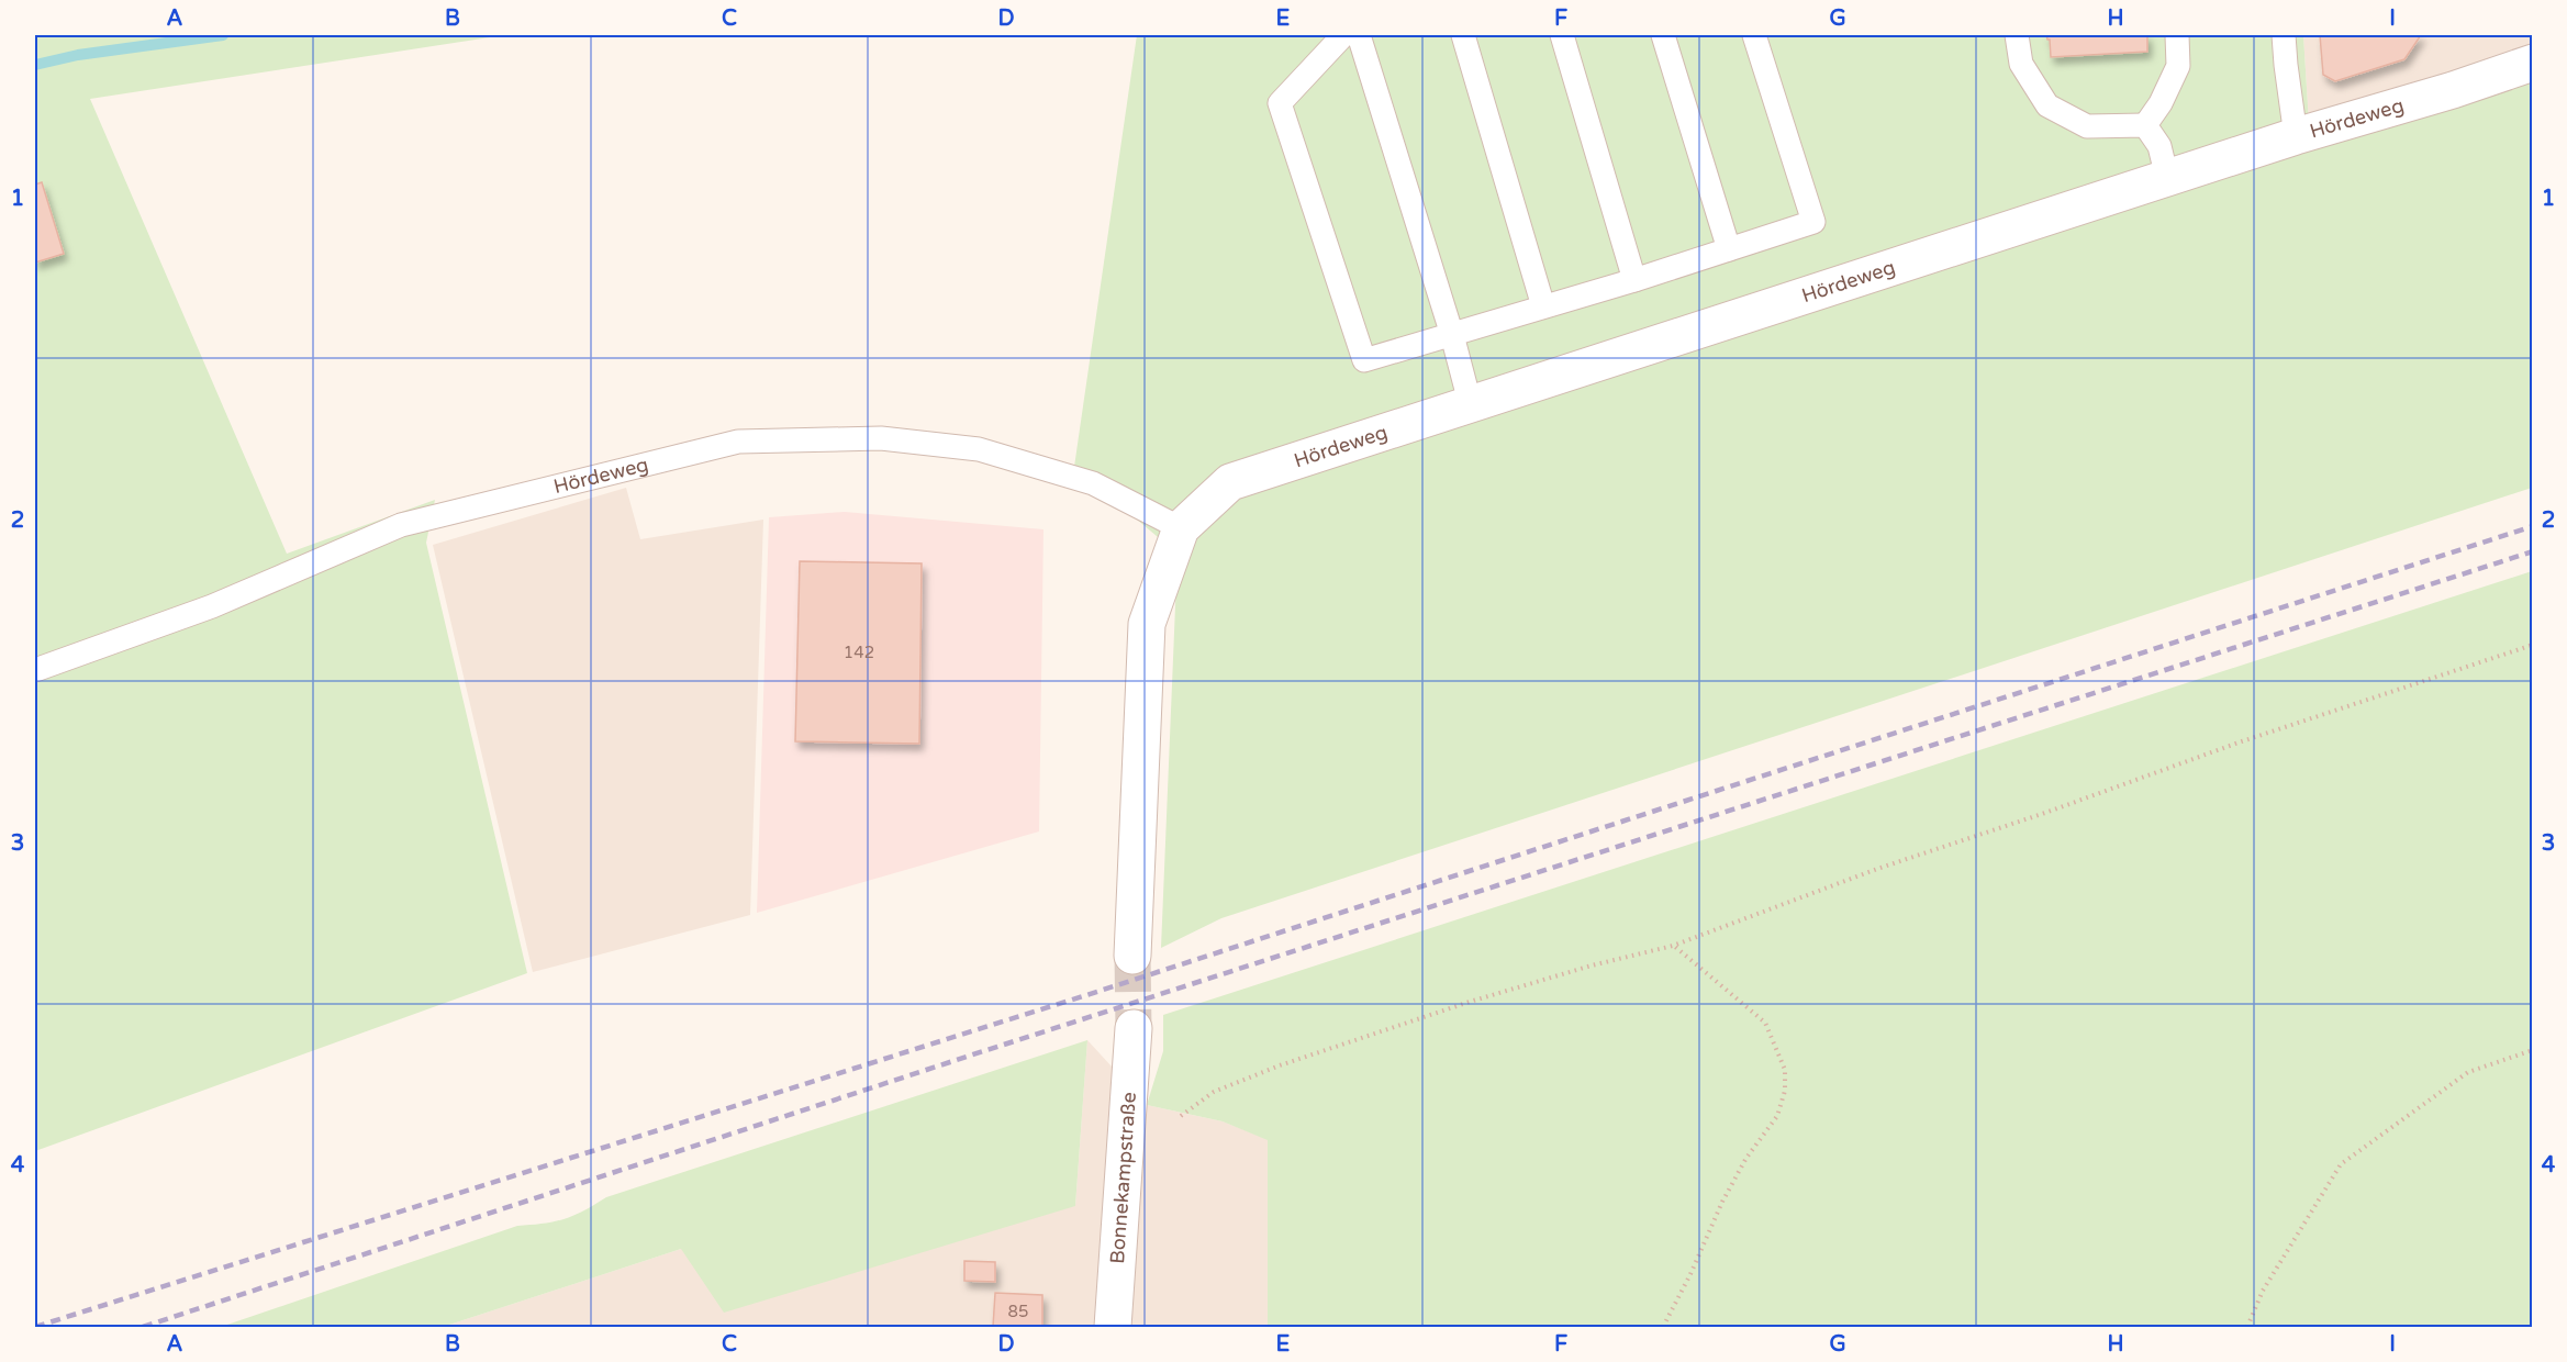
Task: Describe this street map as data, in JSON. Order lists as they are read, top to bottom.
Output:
{
  "streets": {
    "street": ["Hördeweg", "Bonnekampstraße"]
  },
  "house_numbers": ["142", "85"],
  "grid": {
    "columns": [
      "A",
      "B",
      "C",
      "D",
      "E",
      "F",
      "G",
      "H",
      "I"
    ],
    "rows": [
      "1",
      "2",
      "3",
      "4"
    ]
  }
}
